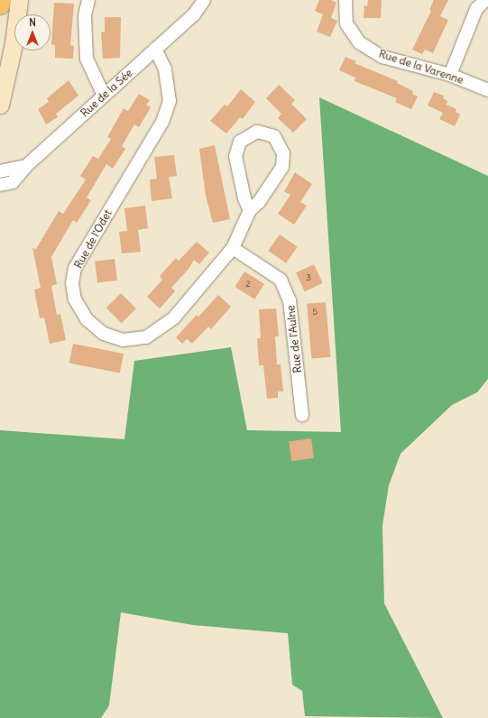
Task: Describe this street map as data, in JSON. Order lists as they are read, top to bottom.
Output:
{
  "streets": {
    "street": [
      "Rue de la Varenne",
      "Rue de la Sée",
      "Rue de l'Odet",
      "Rue de l'Aulne"
    ]
  },
  "crossings": [
    ["Rue de la Sée", "Rue de l'Odet"],
    ["Rue de l'Odet", "Rue de l'Aulne"]
  ],
  "house_numbers": ["3", "2", "5"],
  "north": "top"
}
